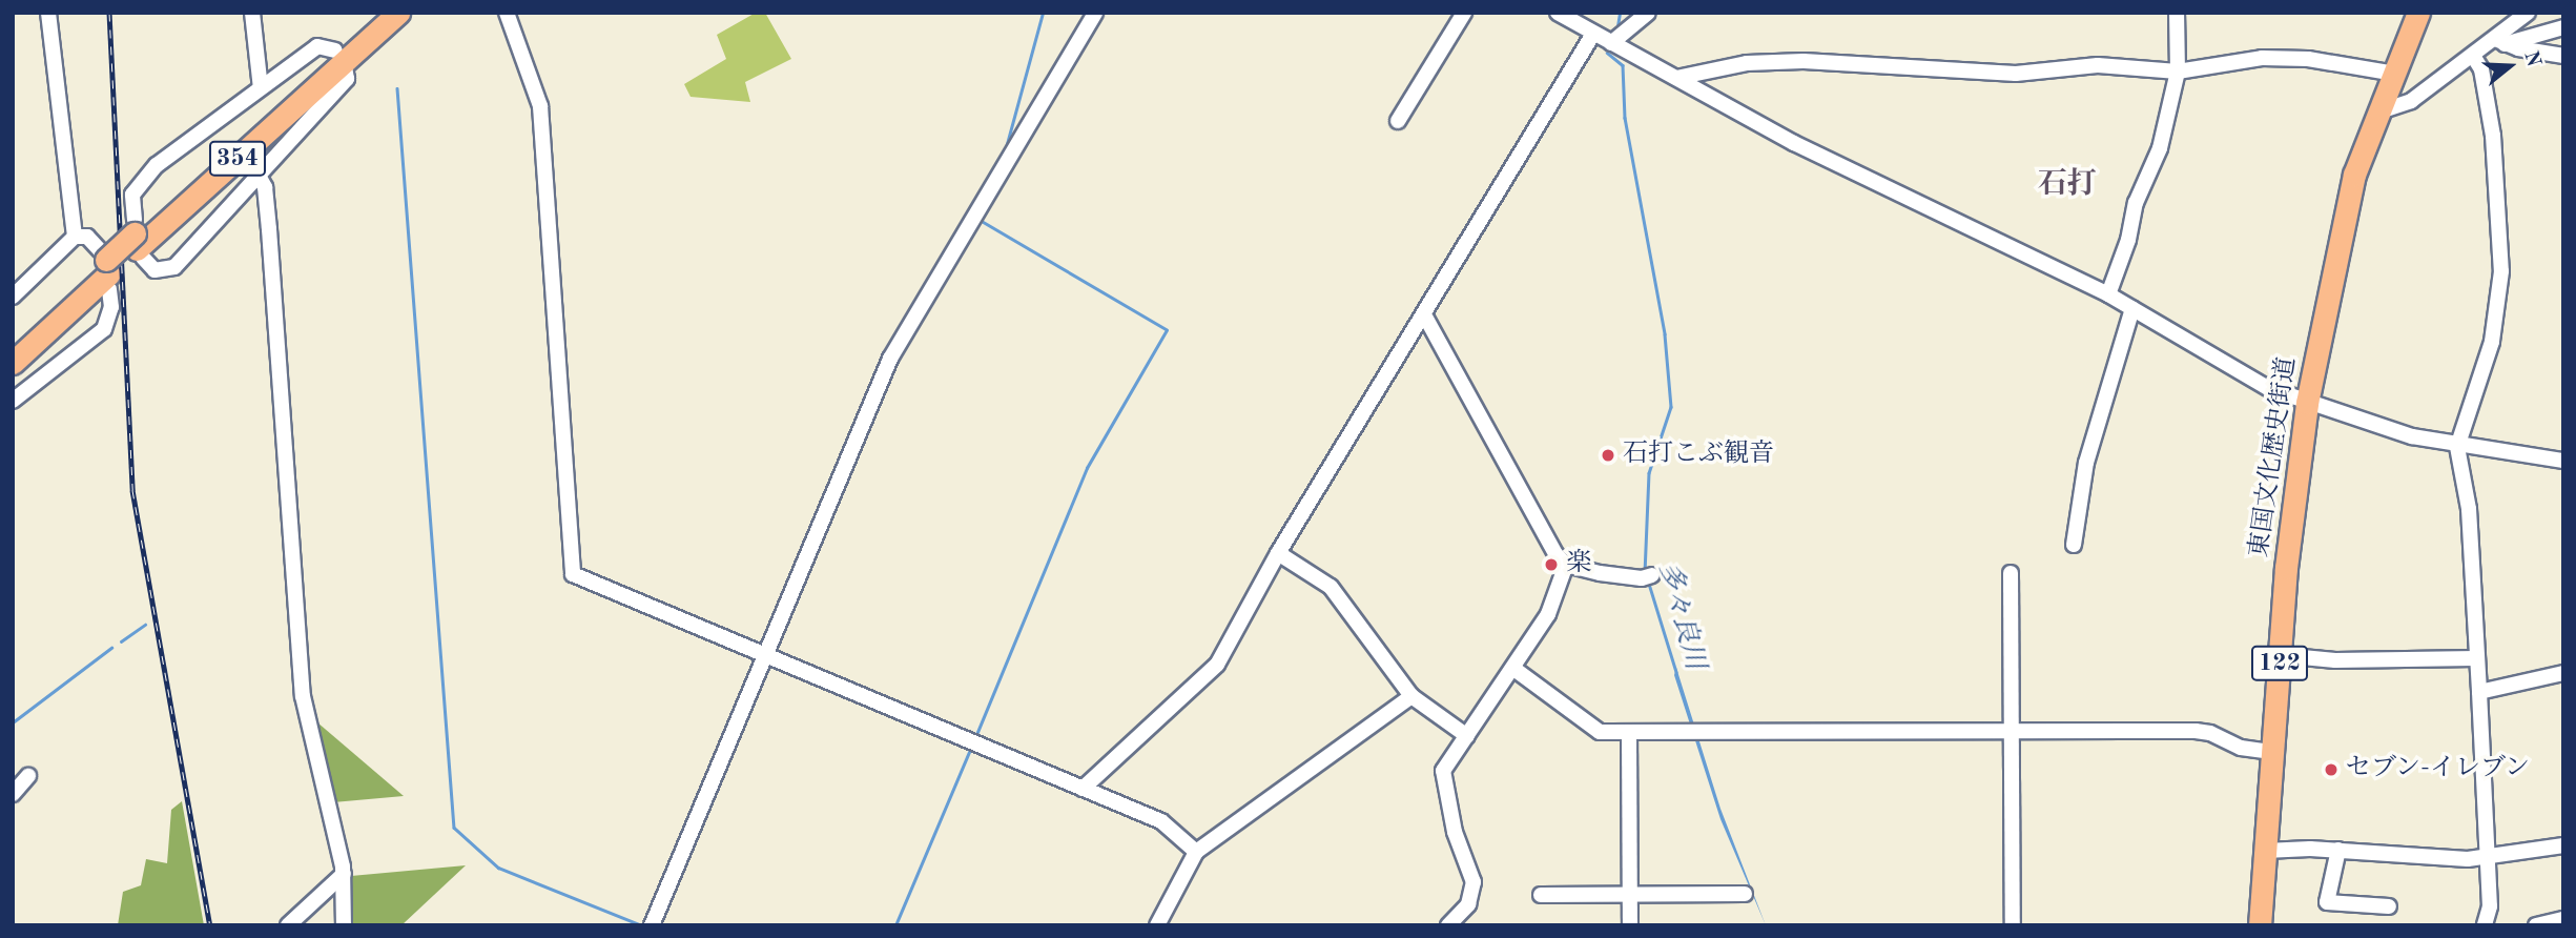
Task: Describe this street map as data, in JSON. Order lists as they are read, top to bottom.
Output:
{
  "streets": {
    "highway": ["354", "東国文化歴史街道", "122"]
  },
  "districts": ["石打"],
  "water": ["多々良川"],
  "places": ["石打こぶ観音", "楽", "セブン-イレブン"],
  "north": "right"
}
